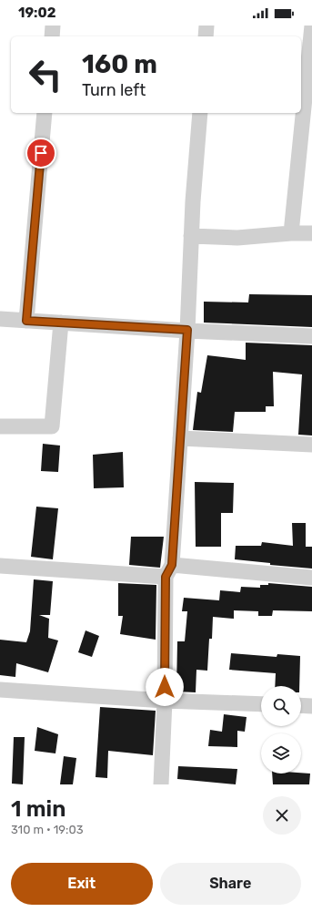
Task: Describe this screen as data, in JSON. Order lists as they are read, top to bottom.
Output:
{
  "page": {
    "status": "19:02",
    "turn": ["160 m", "Turn left"],
    "heading": ["1 min", "310 m · 19:03"],
    "buttons": ["Exit", "Share"]
  }
}
